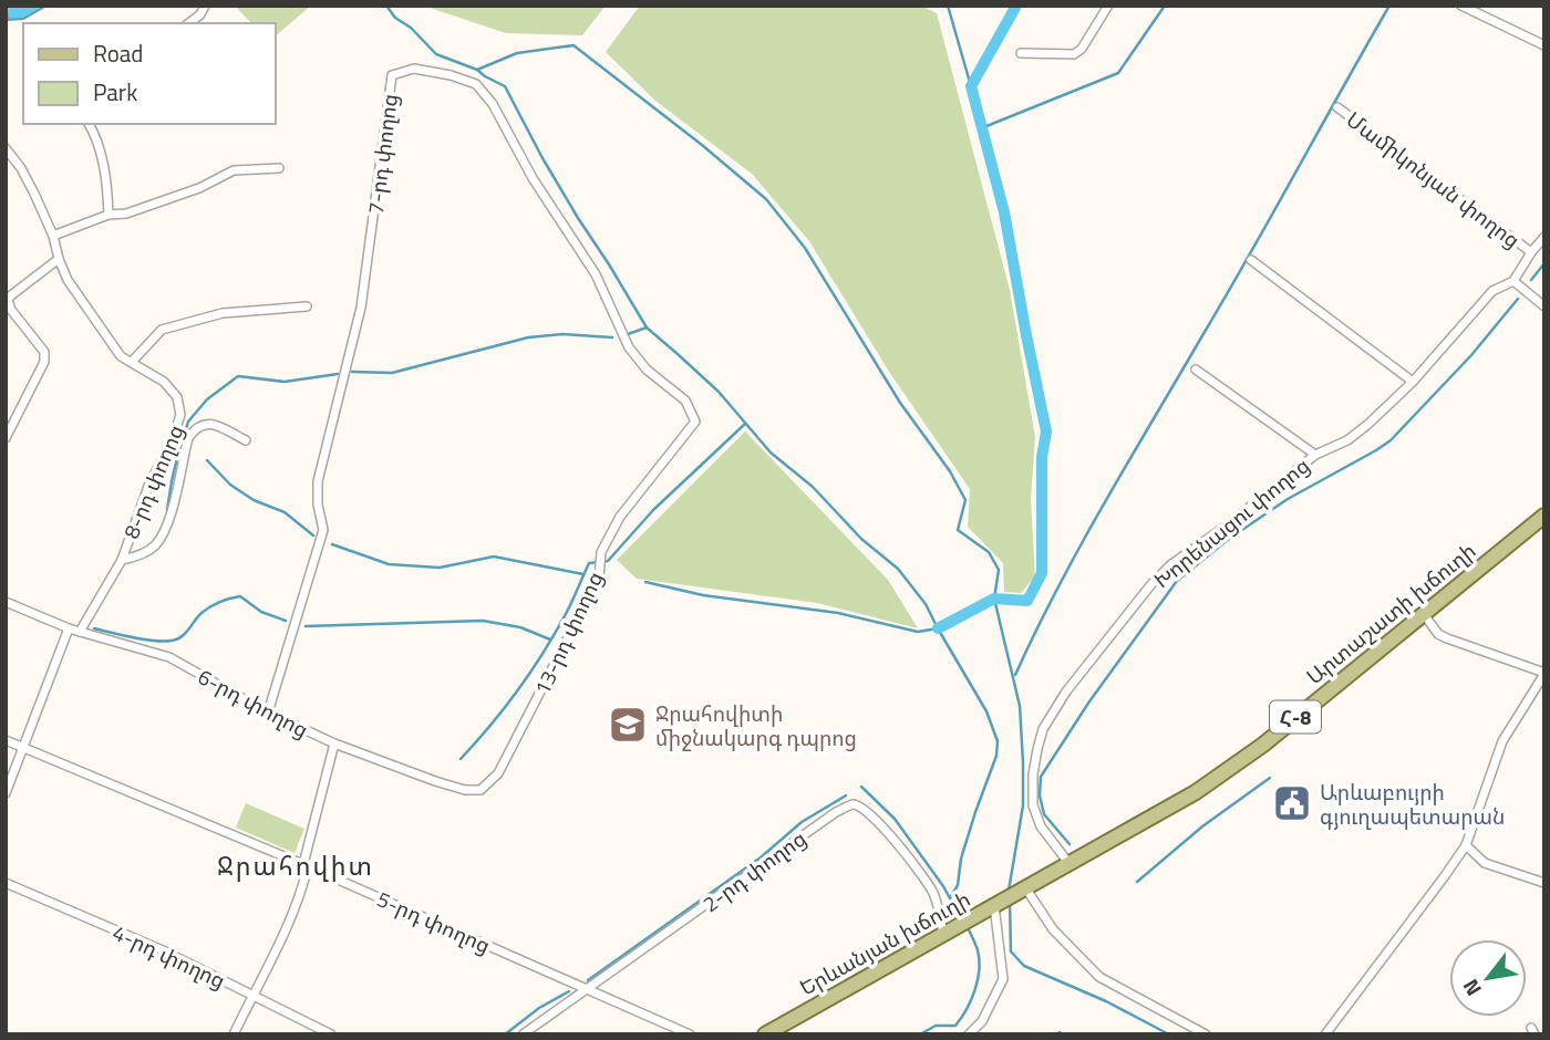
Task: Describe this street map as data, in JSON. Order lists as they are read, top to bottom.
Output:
{
  "streets": {
    "main road": ["Արտաշատի խճուղի", "Հ-8", "Երևանյան խճուղի"],
    "street": [
      "7-րդ փողոց",
      "Մամիկոնյան փողոց",
      "8-րդ փողոց",
      "Խորենացու փողոց",
      "13-րդ փողոց",
      "6-րդ փողոց",
      "2-րդ փողոց",
      "5-րդ փողոց",
      "4-րդ փողոց"
    ]
  },
  "crossings": [
    ["7-րդ փողոց", "13-րդ փողոց"],
    ["7-րդ փողոց", "6-րդ փողոց"],
    ["Մամիկոնյան փողոց", "Խորենացու փողոց"],
    ["8-րդ փողոց", "6-րդ փողոց"],
    ["Խորենացու փողոց", "Արտաշատի խճուղի"],
    ["Արտաշատի խճուղի", "Երևանյան խճուղի"],
    ["13-րդ փողոց", "6-րդ փողոց"],
    ["2-րդ փողոց", "5-րդ փողոց"],
    ["2-րդ փողոց", "Երևանյան խճուղի"]
  ],
  "districts": ["Ջրահովիտ"],
  "places": {
    "school or university": ["Ջրահովիտի միջնակարգ դպրոց"],
    "public building": ["Արևաբույրի գյուղապետարան"]
  },
  "legend": ["Road", "Park"],
  "north": "bottom left"
}
